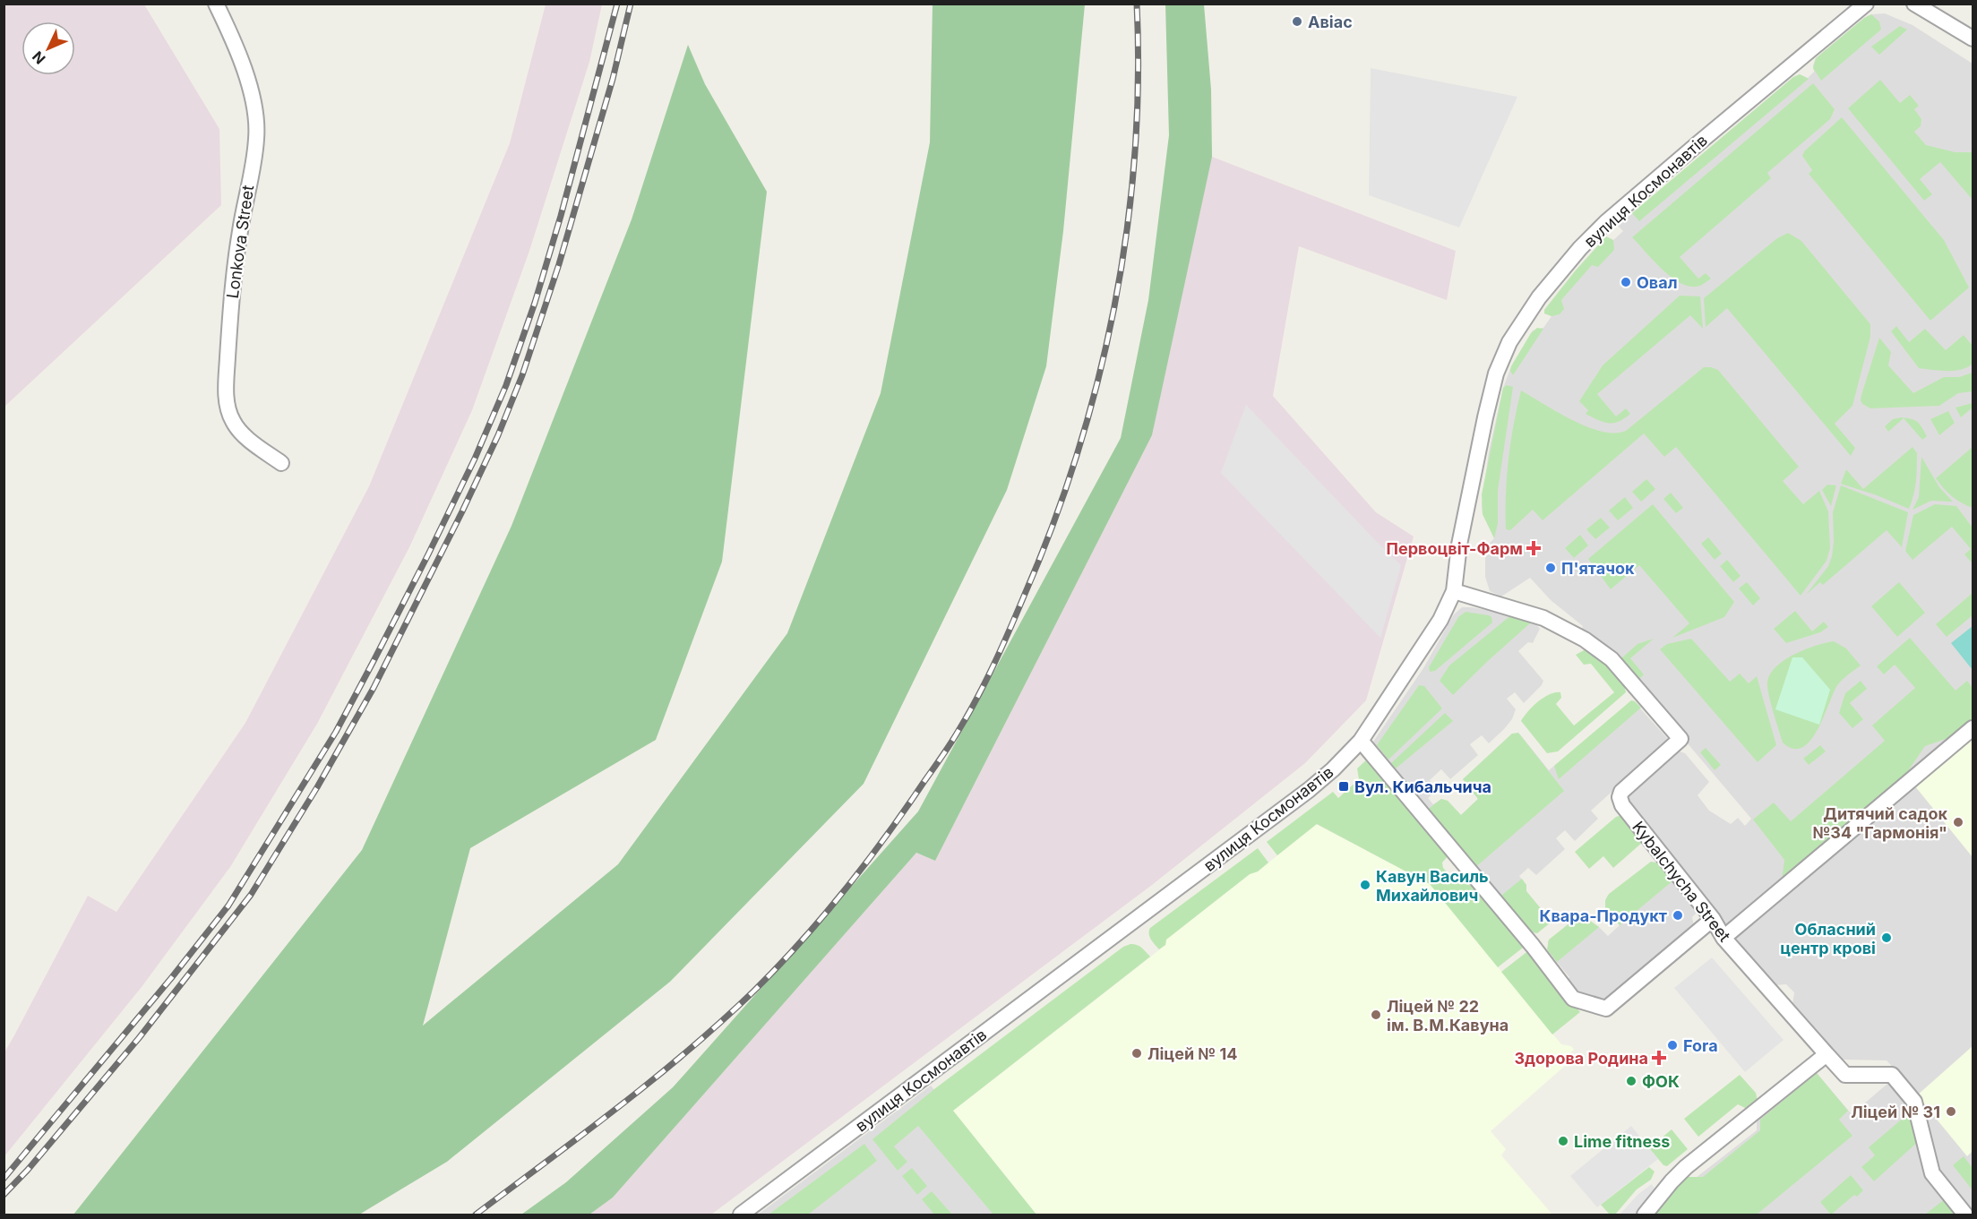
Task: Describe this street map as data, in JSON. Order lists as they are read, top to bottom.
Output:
{
  "streets": {
    "street": ["вулиця Космонавтів", "Lonkova Street", "Kybalchycha Street"]
  },
  "crossings": [
    ["вулиця Космонавтів", "Kybalchycha Street"]
  ],
  "places": {
    "other": [
      "Авіас",
      "Овал",
      "П'ятачок",
      "Дитячий садок №34 \"Гармонія\"",
      "Кавун Василь Михайлович",
      "Квара-Продукт",
      "Обласний центр крові",
      "Ліцей № 22 ім. В.М.Кавуна",
      "Fora",
      "Ліцей № 14",
      "ФОК",
      "Ліцей № 31",
      "Lime fitness"
    ],
    "health": ["Первоцвіт-Фарм", "Здорова Родина"],
    "transit": ["Вул. Кибальчича"]
  },
  "north": "bottom left"
}
